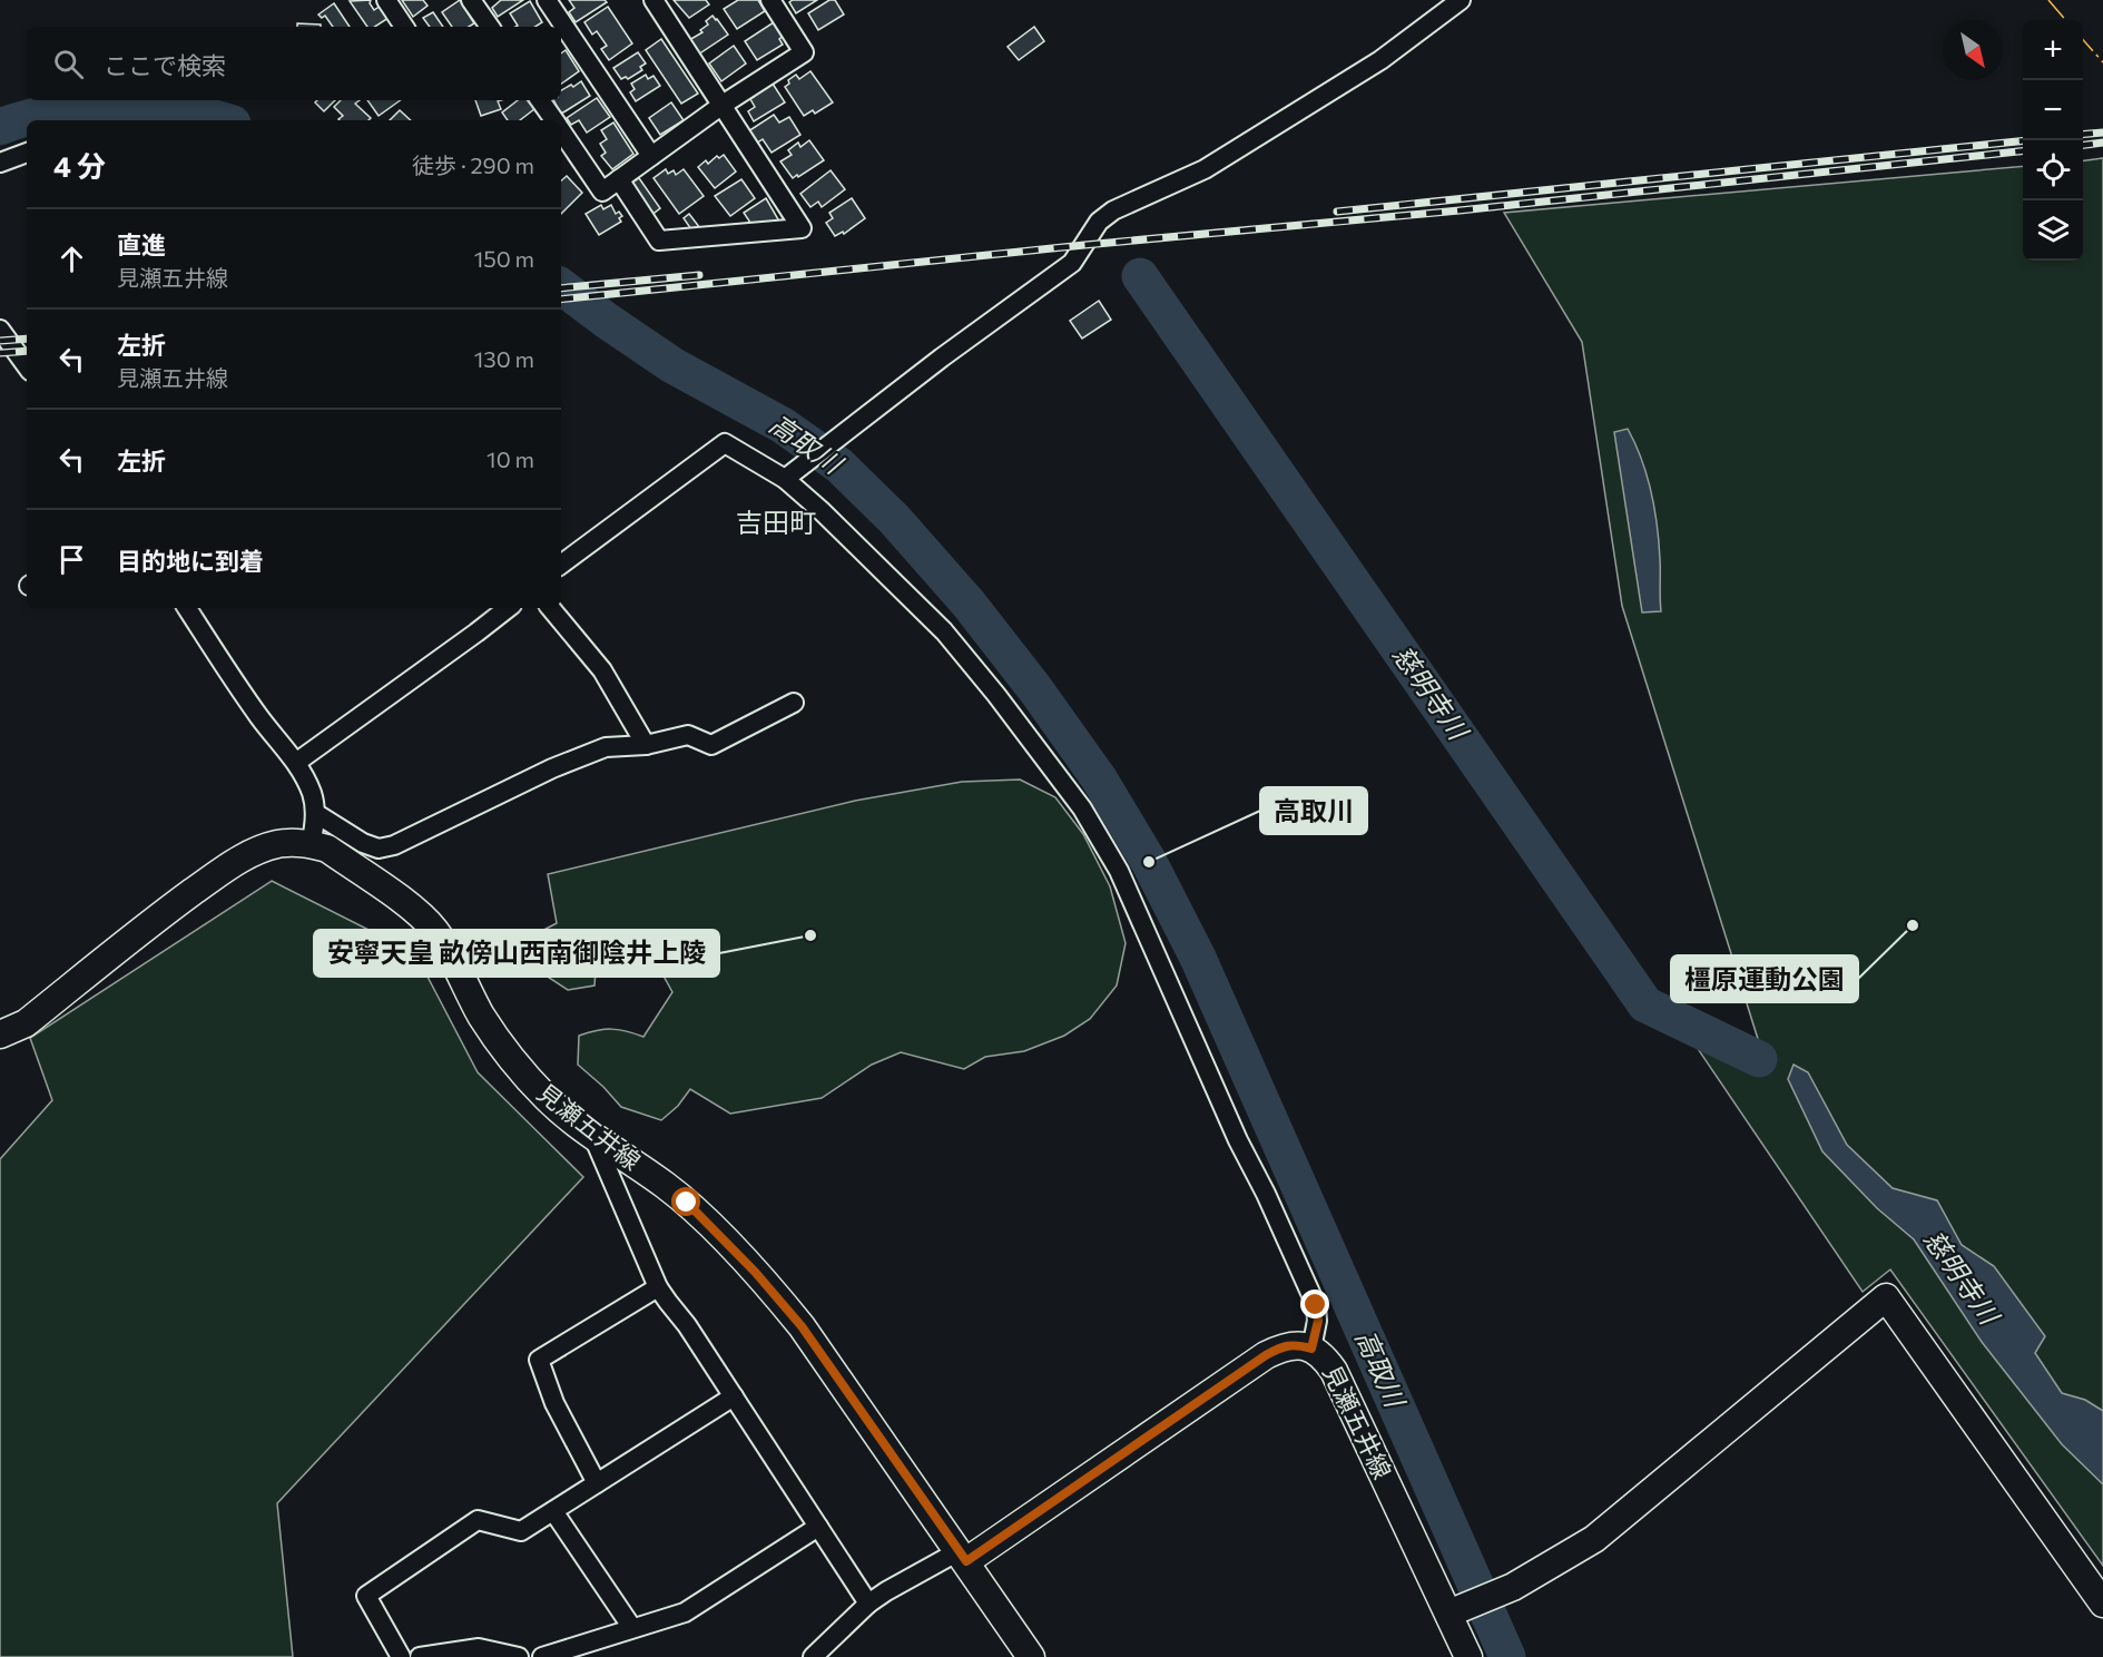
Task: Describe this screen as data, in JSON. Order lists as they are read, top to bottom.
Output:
{
  "streets": {
    "main road": ["見瀬五井線"]
  },
  "districts": ["吉田町"],
  "water": ["高取川", "慈明寺川"],
  "places": ["高取川", "橿原運動公園", "安寧天皇 畝傍山西南御陰井上陵"],
  "north": "bottom right",
  "page": {
    "map_buttons": ["+", "−"],
    "search": "ここで検索",
    "heading": ["4 分", "徒歩 · 290 m"],
    "list": [
      ["直進", "見瀬五井線", "150 m"],
      ["左折", "見瀬五井線", "130 m"],
      ["左折", "10 m"],
      "目的地に到着"
    ]
  }
}
